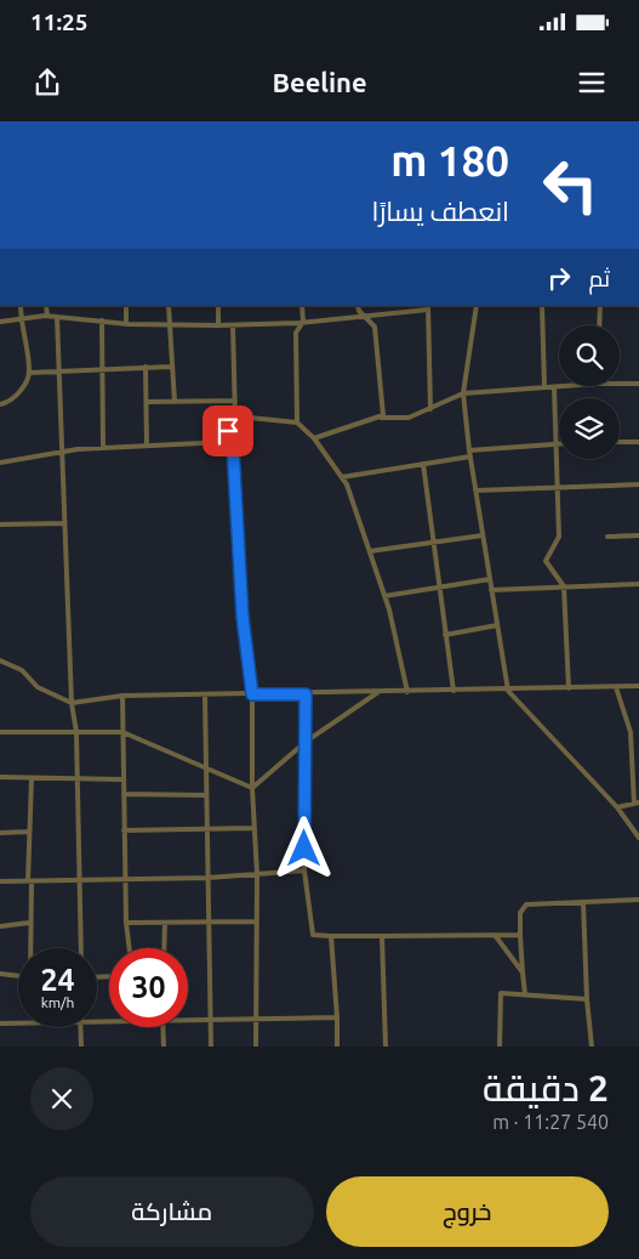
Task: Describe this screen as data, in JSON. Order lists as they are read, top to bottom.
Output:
{
  "page": {
    "status": "11:25",
    "header": "Beeline",
    "turn": ["180 m", "انعطف يسارًا"],
    "then": "ثم",
    "speed": "24 km/h",
    "limit": "30",
    "heading": ["2 دقيقة", "540 m · 11:27"],
    "buttons": ["خروج", "مشاركة"]
  }
}
